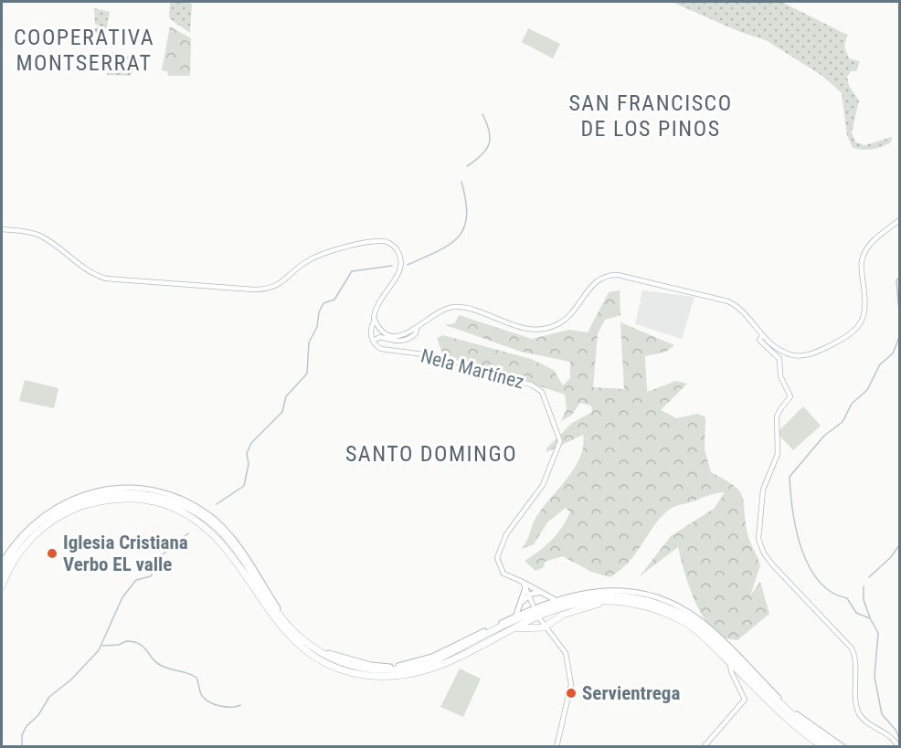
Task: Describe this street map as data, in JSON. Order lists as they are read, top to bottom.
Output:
{
  "streets": {
    "main road": ["Nela Martínez"]
  },
  "districts": ["COOPERATIVA MONTSERRAT", "SAN FRANCISCO DE LOS PINOS", "SANTO DOMINGO"],
  "places": ["Iglesia Cristiana Verbo EL valle", "Servientrega"]
}
